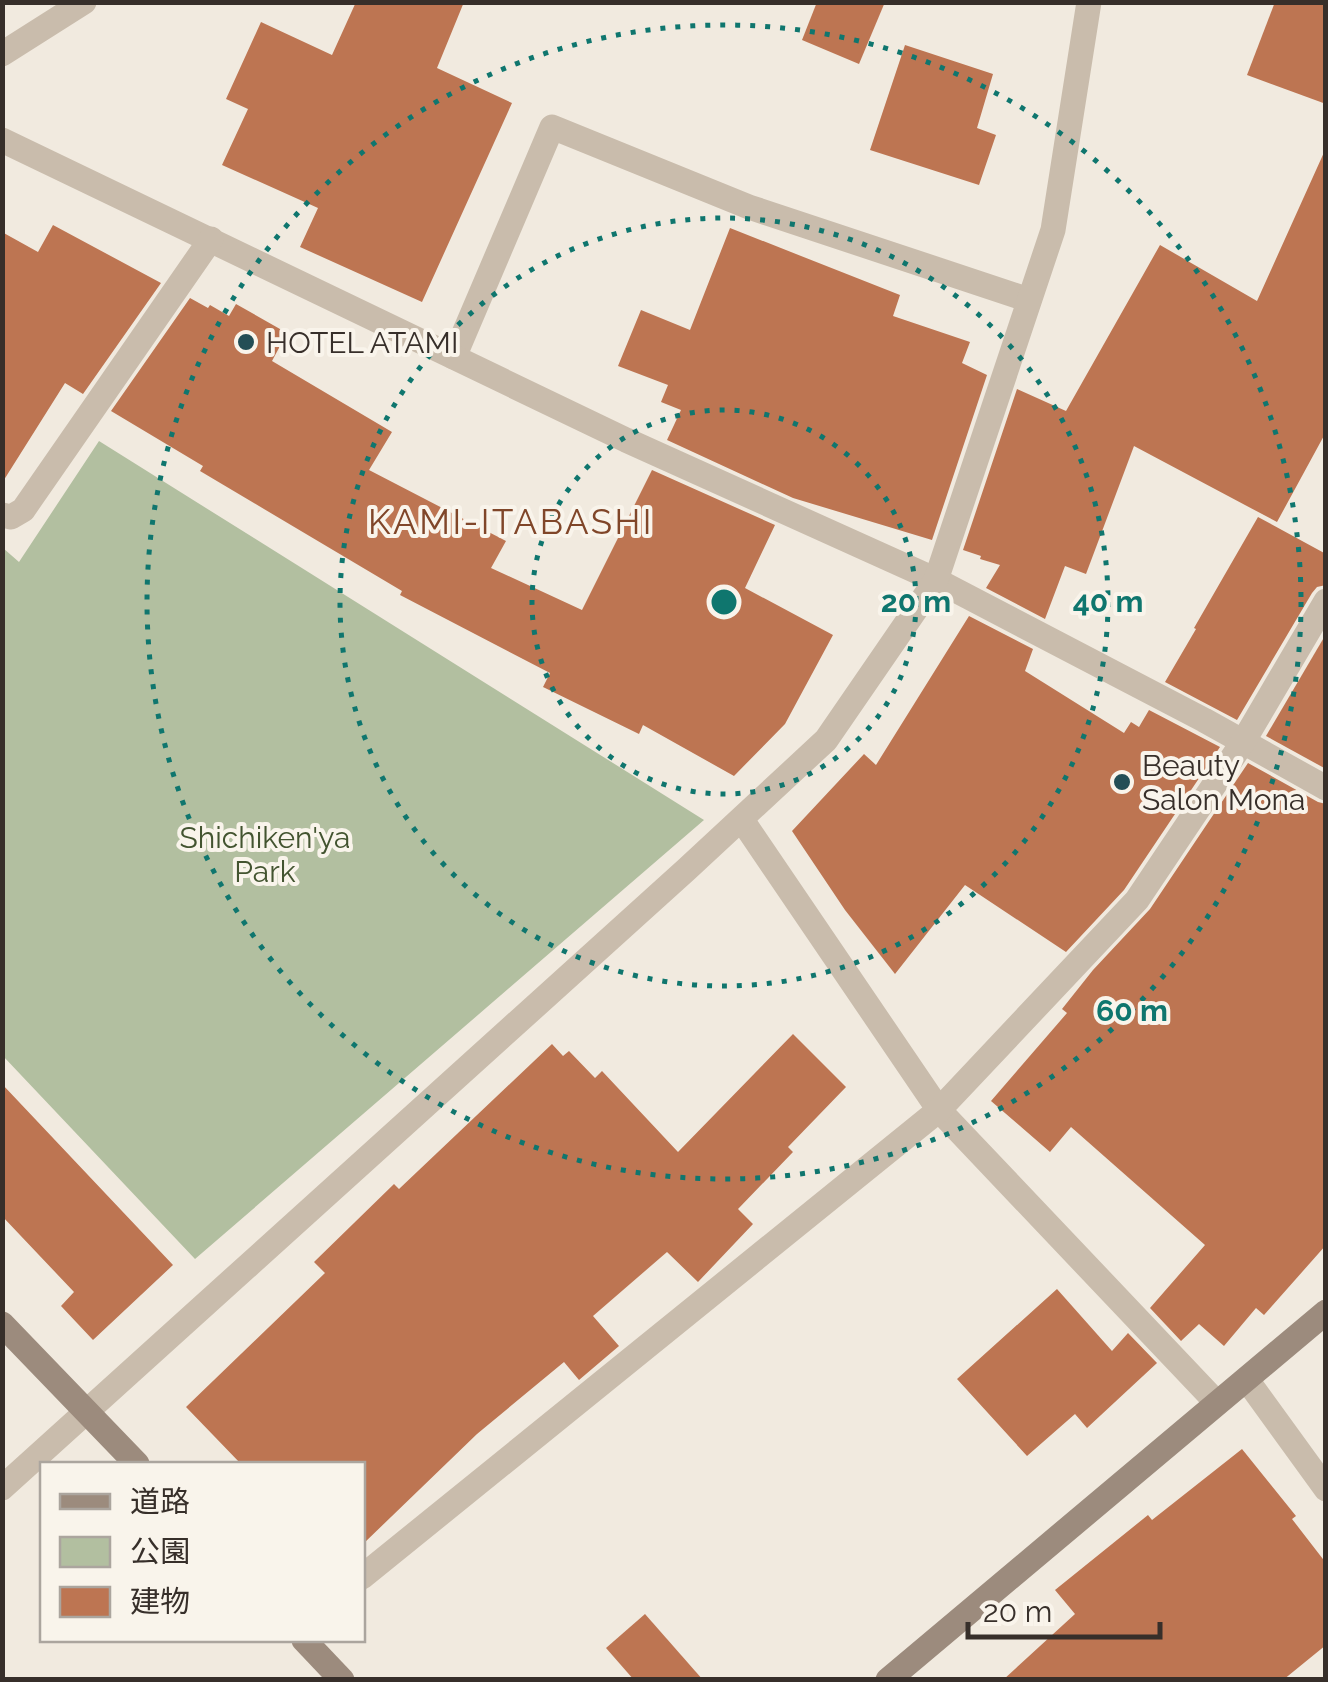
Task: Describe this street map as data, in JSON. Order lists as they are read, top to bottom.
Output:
{
  "districts": ["KAMI-ITABASHI"],
  "parks": ["Shichiken'ya Park"],
  "places": ["HOTEL ATAMI", "Beauty Salon Mona"],
  "legend": ["道路", "公園", "建物"],
  "scale_bar": "20 m",
  "rings": ["20 m", "40 m", "60 m"]
}
